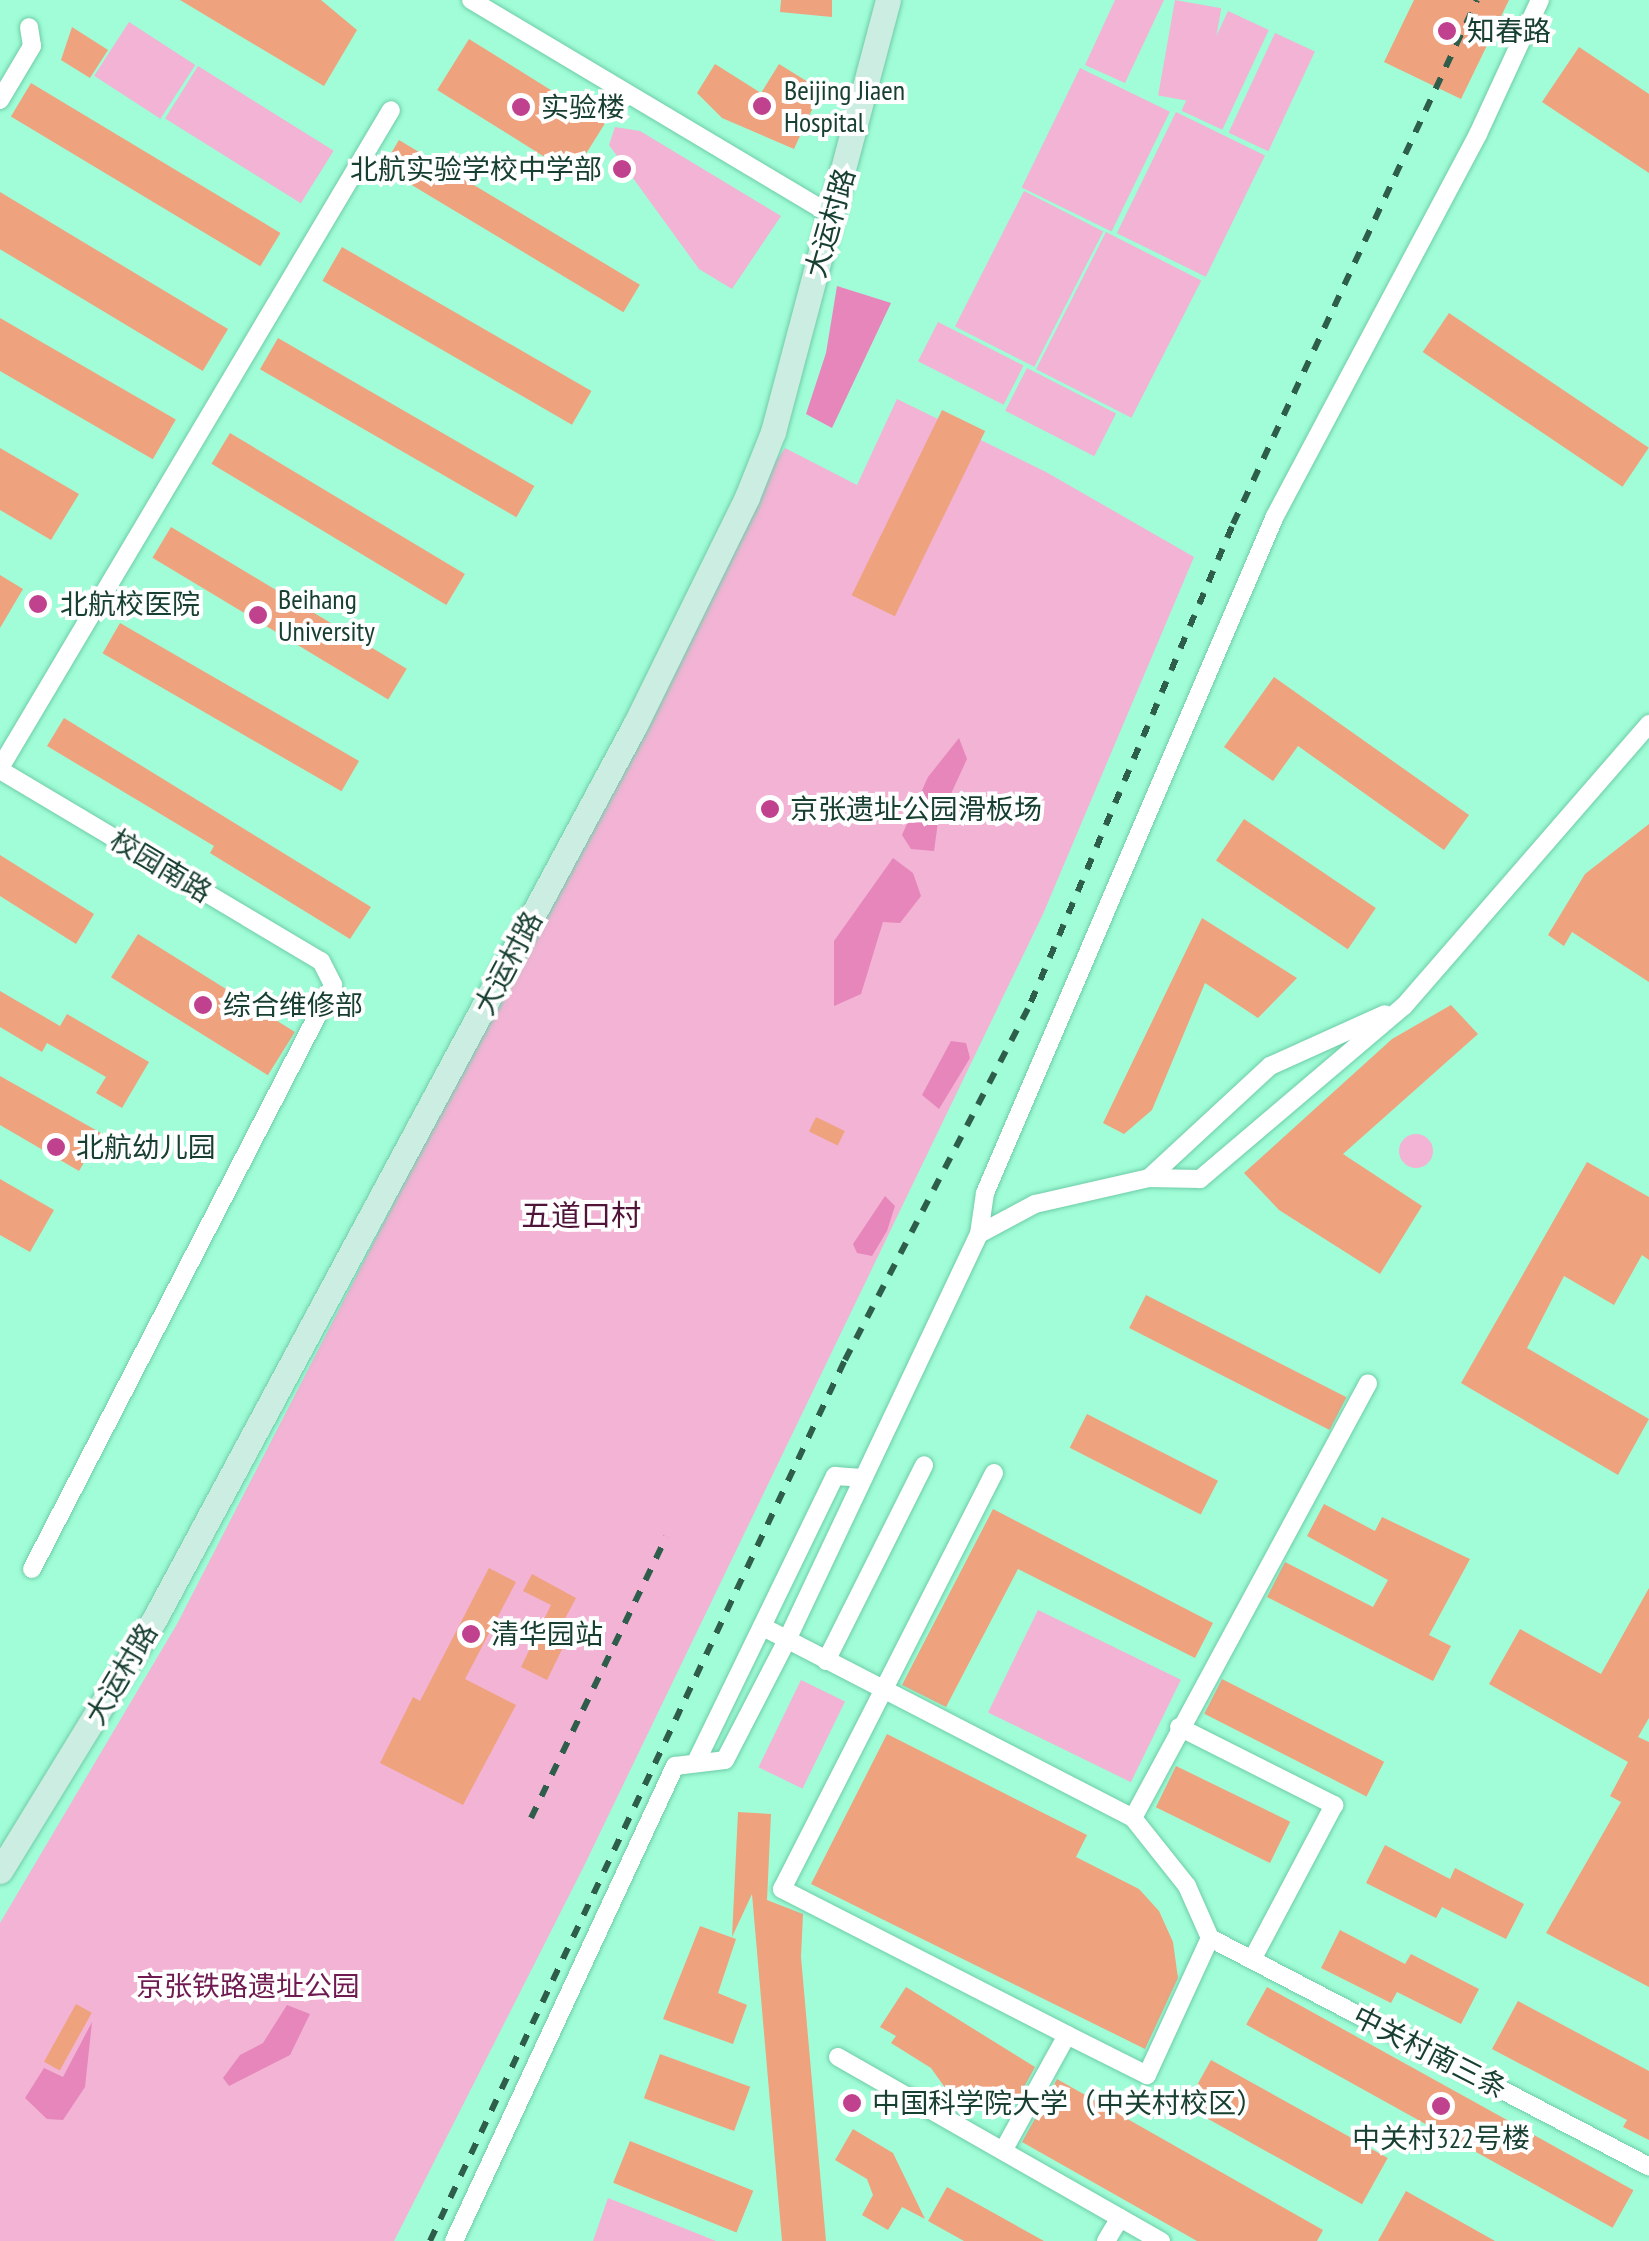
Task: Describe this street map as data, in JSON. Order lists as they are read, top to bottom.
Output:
{
  "streets": {
    "street": ["大运村路", "校园南路", "中关村南三条"]
  },
  "districts": ["五道口村"],
  "parks": ["京张铁路遗址公园"],
  "places": [
    "知春路",
    "Beijing Jiaen Hospital",
    "实验楼",
    "北航实验学校中学部",
    "北航校医院",
    "Beihang University",
    "京张遗址公园滑板场",
    "综合维修部",
    "北航幼儿园",
    "清华园站",
    "中国科学院大学（中关村校区）",
    "中关村322号楼"
  ]
}
